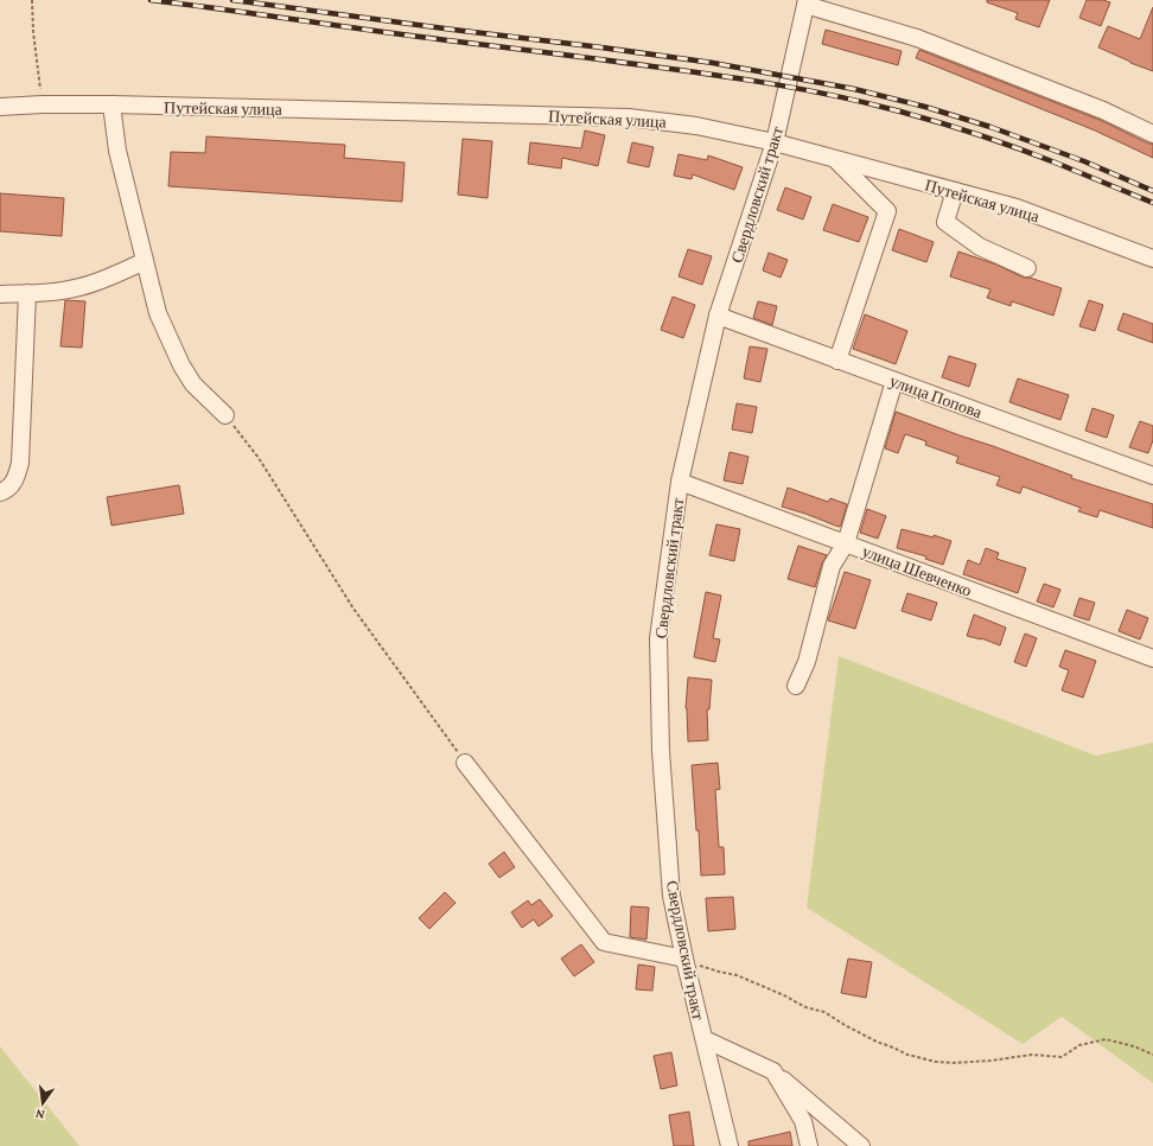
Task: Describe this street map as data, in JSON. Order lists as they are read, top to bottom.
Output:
{
  "streets": {
    "street": [
      "Путейская улица",
      "Свердловский тракт",
      "улица Попова",
      "улица Шевченко"
    ]
  },
  "crossings": [
    ["Путейская улица", "Свердловский тракт"],
    ["Свердловский тракт", "улица Попова"],
    ["Свердловский тракт", "улица Шевченко"]
  ],
  "north": "bottom"
}
